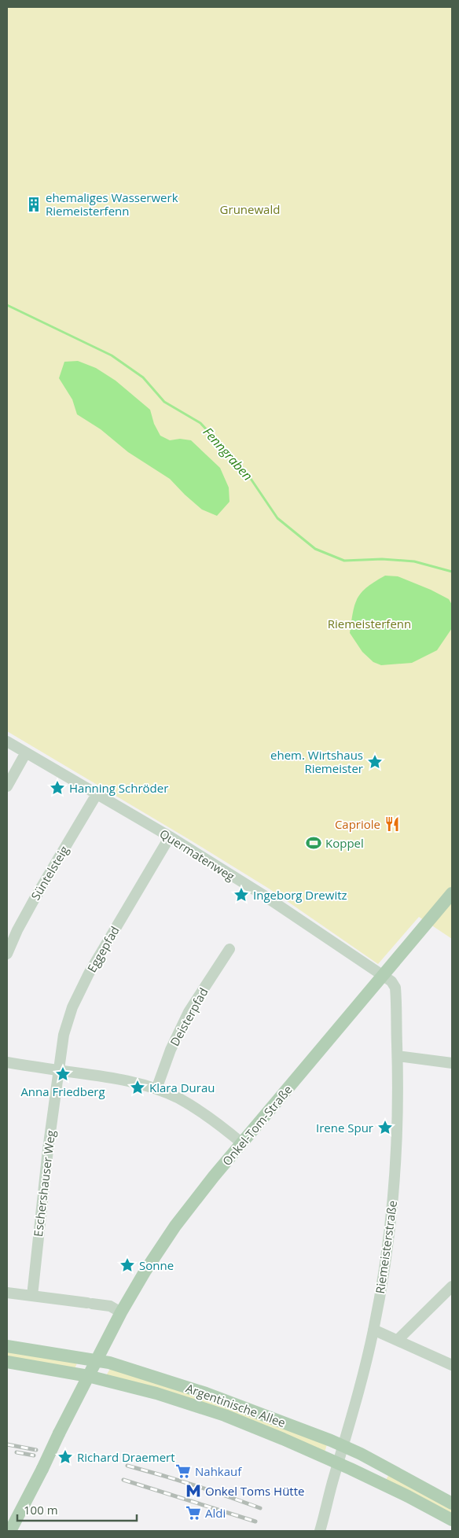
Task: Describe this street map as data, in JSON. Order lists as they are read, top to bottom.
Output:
{
  "streets": {
    "main road": ["Onkel-Tom-Straße", "Argentinische Allee"],
    "street": [
      "Quermatenweg",
      "Süntelsteig",
      "Eggepfad",
      "Deisterpfad",
      "Eschershauser Weg",
      "Riemeisterstraße"
    ]
  },
  "crossings": [
    ["Quermatenweg", "Süntelsteig"],
    ["Quermatenweg", "Eggepfad"],
    ["Quermatenweg", "Onkel-Tom-Straße"],
    ["Quermatenweg", "Riemeisterstraße"],
    ["Eggepfad", "Eschershauser Weg"],
    ["Onkel-Tom-Straße", "Riemeisterstraße"],
    ["Onkel-Tom-Straße", "Argentinische Allee"],
    ["Riemeisterstraße", "Argentinische Allee"]
  ],
  "water": ["Fenngraben"],
  "parks": ["Grunewald", "Riemeisterfenn"],
  "places": {
    "building": ["ehemaliges Wasserwerk Riemeisterfenn"],
    "place": [
      "ehem. Wirtshaus Riemeister",
      "Hanning Schröder",
      "Ingeborg Drewitz",
      "Anna Friedberg",
      "Klara Durau",
      "Irene Spur",
      "Sonne",
      "Richard Draemert"
    ],
    "restaurant": ["Capriole"],
    "sports": ["Koppel"],
    "supermarket": ["Nahkauf", "Aldi"],
    "metro station": ["Onkel Toms Hütte"]
  },
  "scale_bar": "100 m"
}
